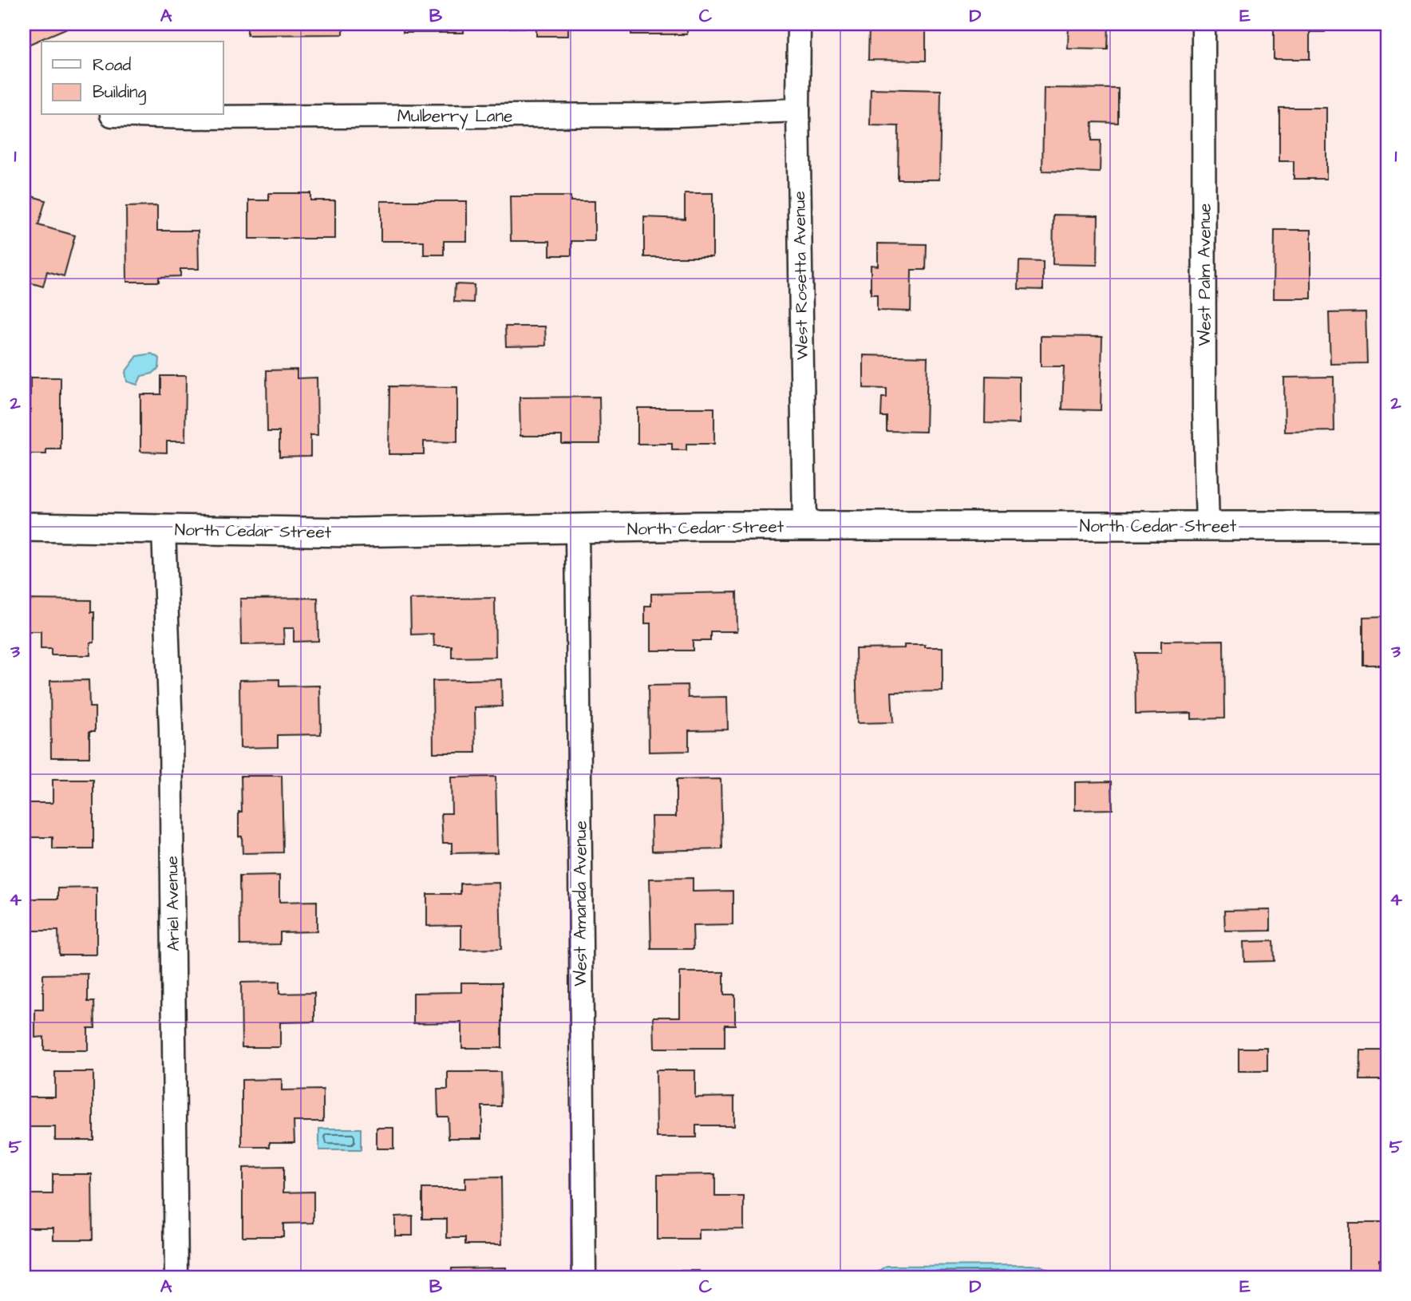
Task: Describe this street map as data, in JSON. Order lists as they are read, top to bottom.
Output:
{
  "streets": {
    "street": [
      "Mulberry Lane",
      "West Palm Avenue",
      "West Rosetta Avenue",
      "North Cedar Street",
      "Ariel Avenue",
      "West Amanda Avenue"
    ]
  },
  "crossings": [
    ["Mulberry Lane", "West Rosetta Avenue"],
    ["West Palm Avenue", "North Cedar Street"],
    ["West Rosetta Avenue", "North Cedar Street"],
    ["North Cedar Street", "Ariel Avenue"],
    ["North Cedar Street", "West Amanda Avenue"]
  ],
  "legend": ["Road", "Building"],
  "grid": {
    "columns": [
      "A",
      "B",
      "C",
      "D",
      "E"
    ],
    "rows": [
      "1",
      "2",
      "3",
      "4",
      "5"
    ]
  }
}
